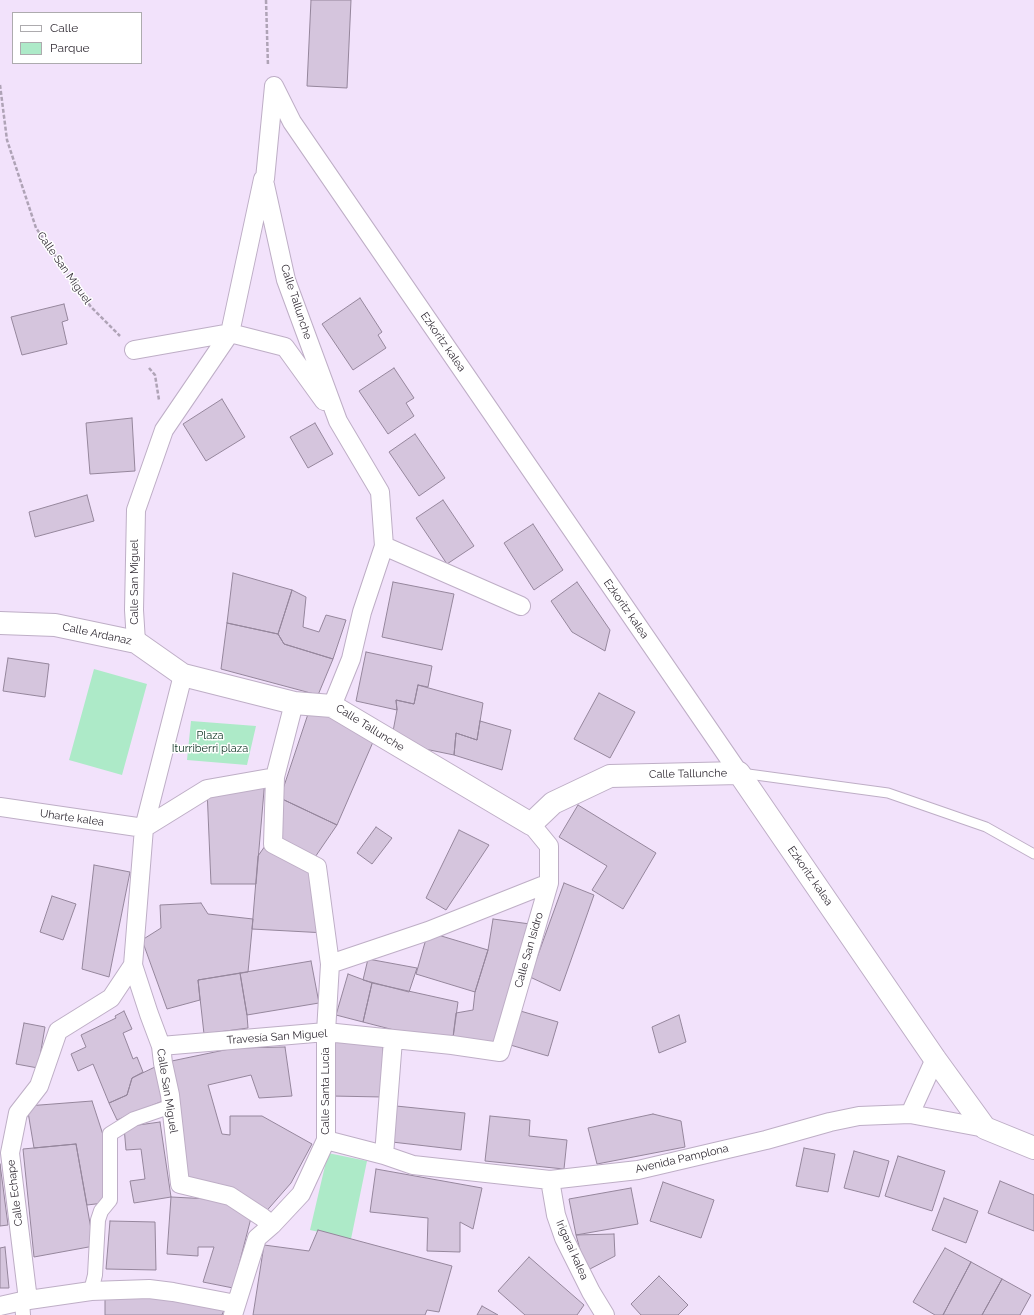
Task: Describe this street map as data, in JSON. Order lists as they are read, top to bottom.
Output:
{
  "streets": {
    "street": [
      "Calle San Miguel",
      "Calle Tallunche",
      "Ezkoritz kalea",
      "Calle Ardanaz",
      "Uharte kalea",
      "Calle San Isidro",
      "Travesía San Miguel",
      "Calle Santa Lucía",
      "Avenida Pamplona",
      "Calle Echape",
      "Irigarai kalea"
    ]
  },
  "crossings": [
    ["Calle San Miguel", "Calle Tallunche"],
    ["Calle San Miguel", "Ezkoritz kalea"],
    ["Calle San Miguel", "Calle Ardanaz"],
    ["Calle San Miguel", "Uharte kalea"],
    ["Calle San Miguel", "Travesía San Miguel"],
    ["Calle San Miguel", "Calle Santa Lucía"],
    ["Calle San Miguel", "Calle Echape"],
    ["Calle Tallunche", "Ezkoritz kalea"],
    ["Calle Tallunche", "Calle San Isidro"],
    ["Ezkoritz kalea", "Avenida Pamplona"],
    ["Calle San Isidro", "Travesía San Miguel"],
    ["Travesía San Miguel", "Calle Santa Lucía"],
    ["Calle Santa Lucía", "Avenida Pamplona"],
    ["Avenida Pamplona", "Irigarai kalea"]
  ],
  "parks": ["Plaza Iturriberri plaza"],
  "legend": ["Calle", "Parque"]
}
